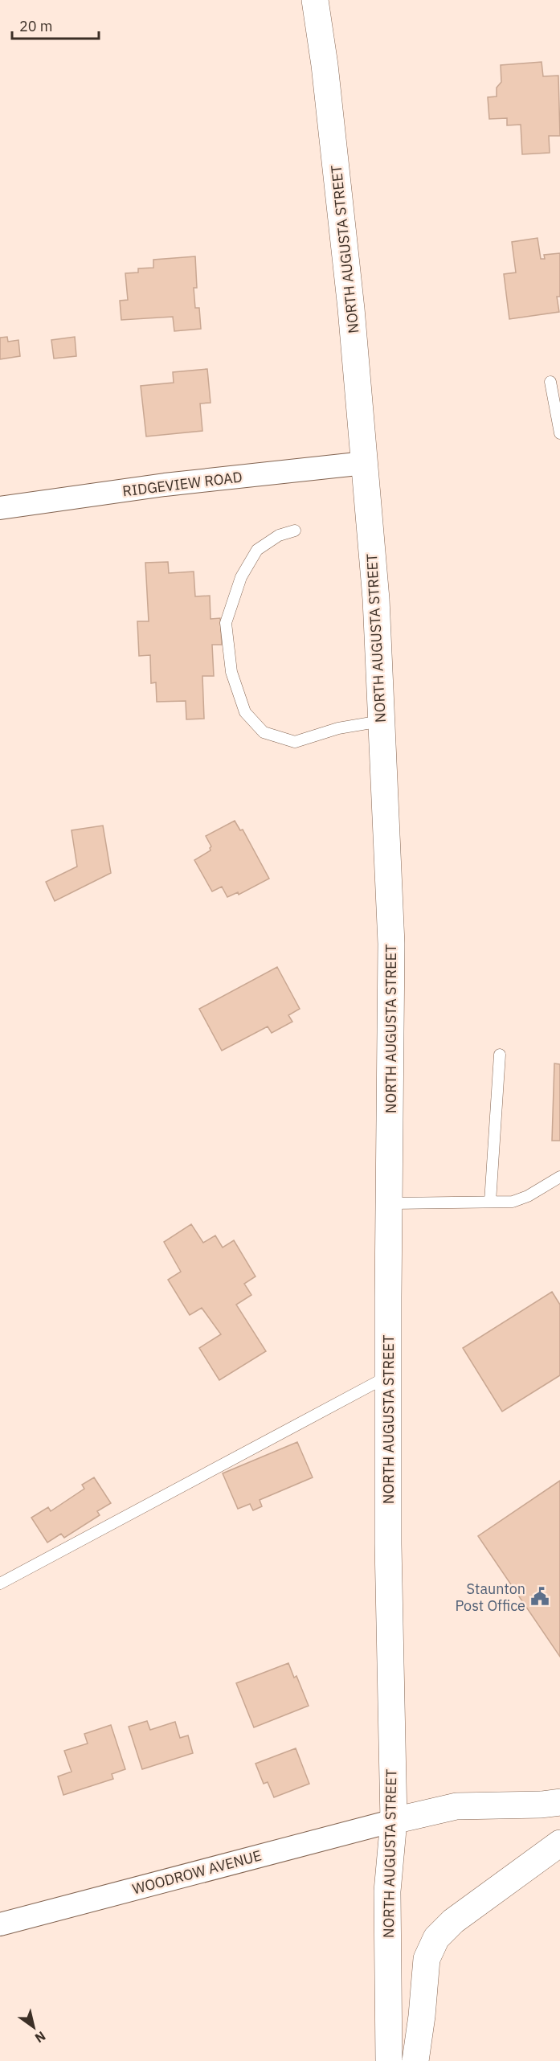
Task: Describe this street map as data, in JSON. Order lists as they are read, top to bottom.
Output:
{
  "streets": {
    "main road": ["NORTH AUGUSTA STREET"],
    "street": ["RIDGEVIEW ROAD", "WOODROW AVENUE"]
  },
  "crossings": [
    ["NORTH AUGUSTA STREET", "RIDGEVIEW ROAD"],
    ["NORTH AUGUSTA STREET", "WOODROW AVENUE"]
  ],
  "places": {
    "public building": ["Staunton Post Office"]
  },
  "scale_bar": "20 m",
  "north": "bottom right"
}
